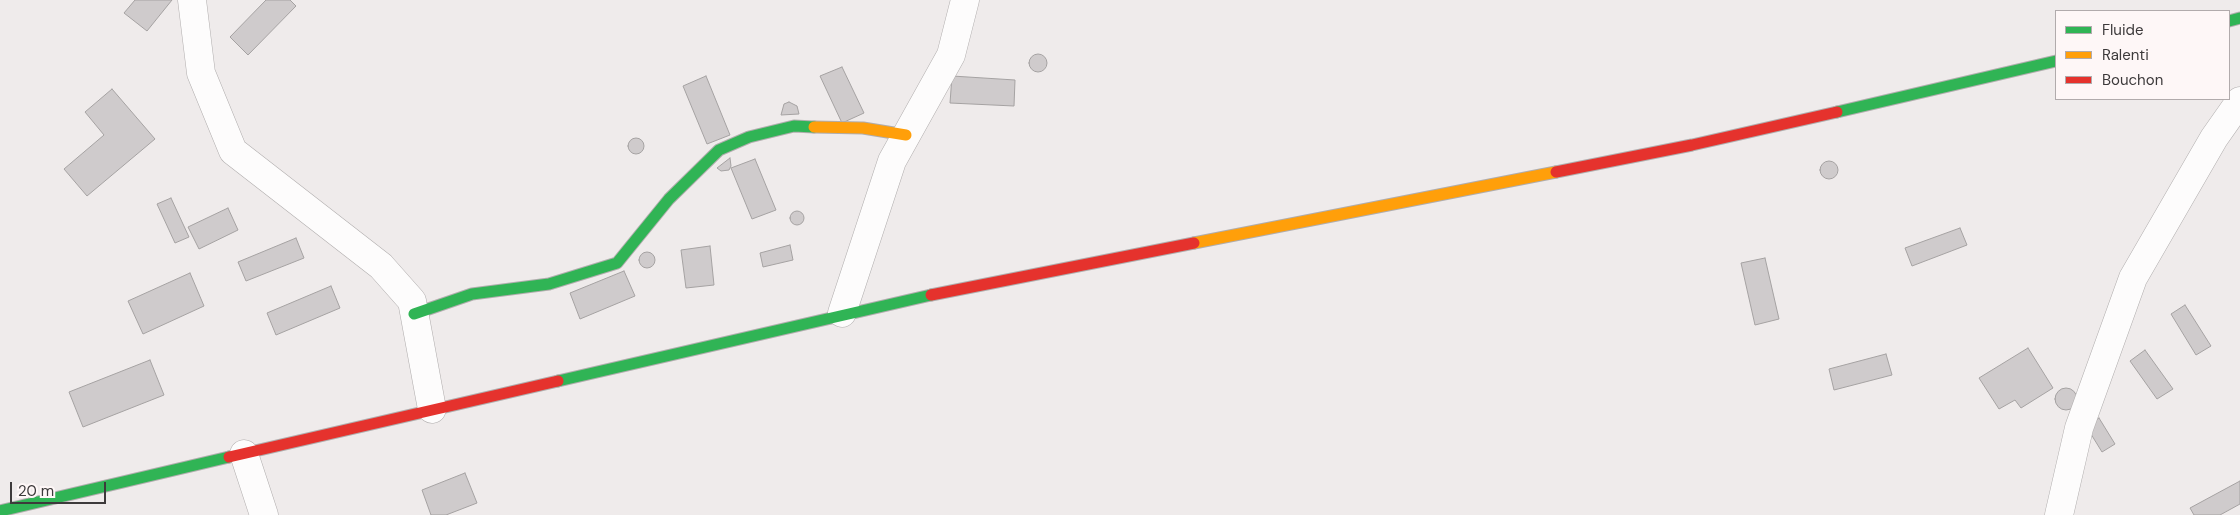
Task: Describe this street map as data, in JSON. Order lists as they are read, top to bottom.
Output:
{
  "legend": ["Fluide", "Ralenti", "Bouchon"],
  "scale_bar": "20 m"
}
